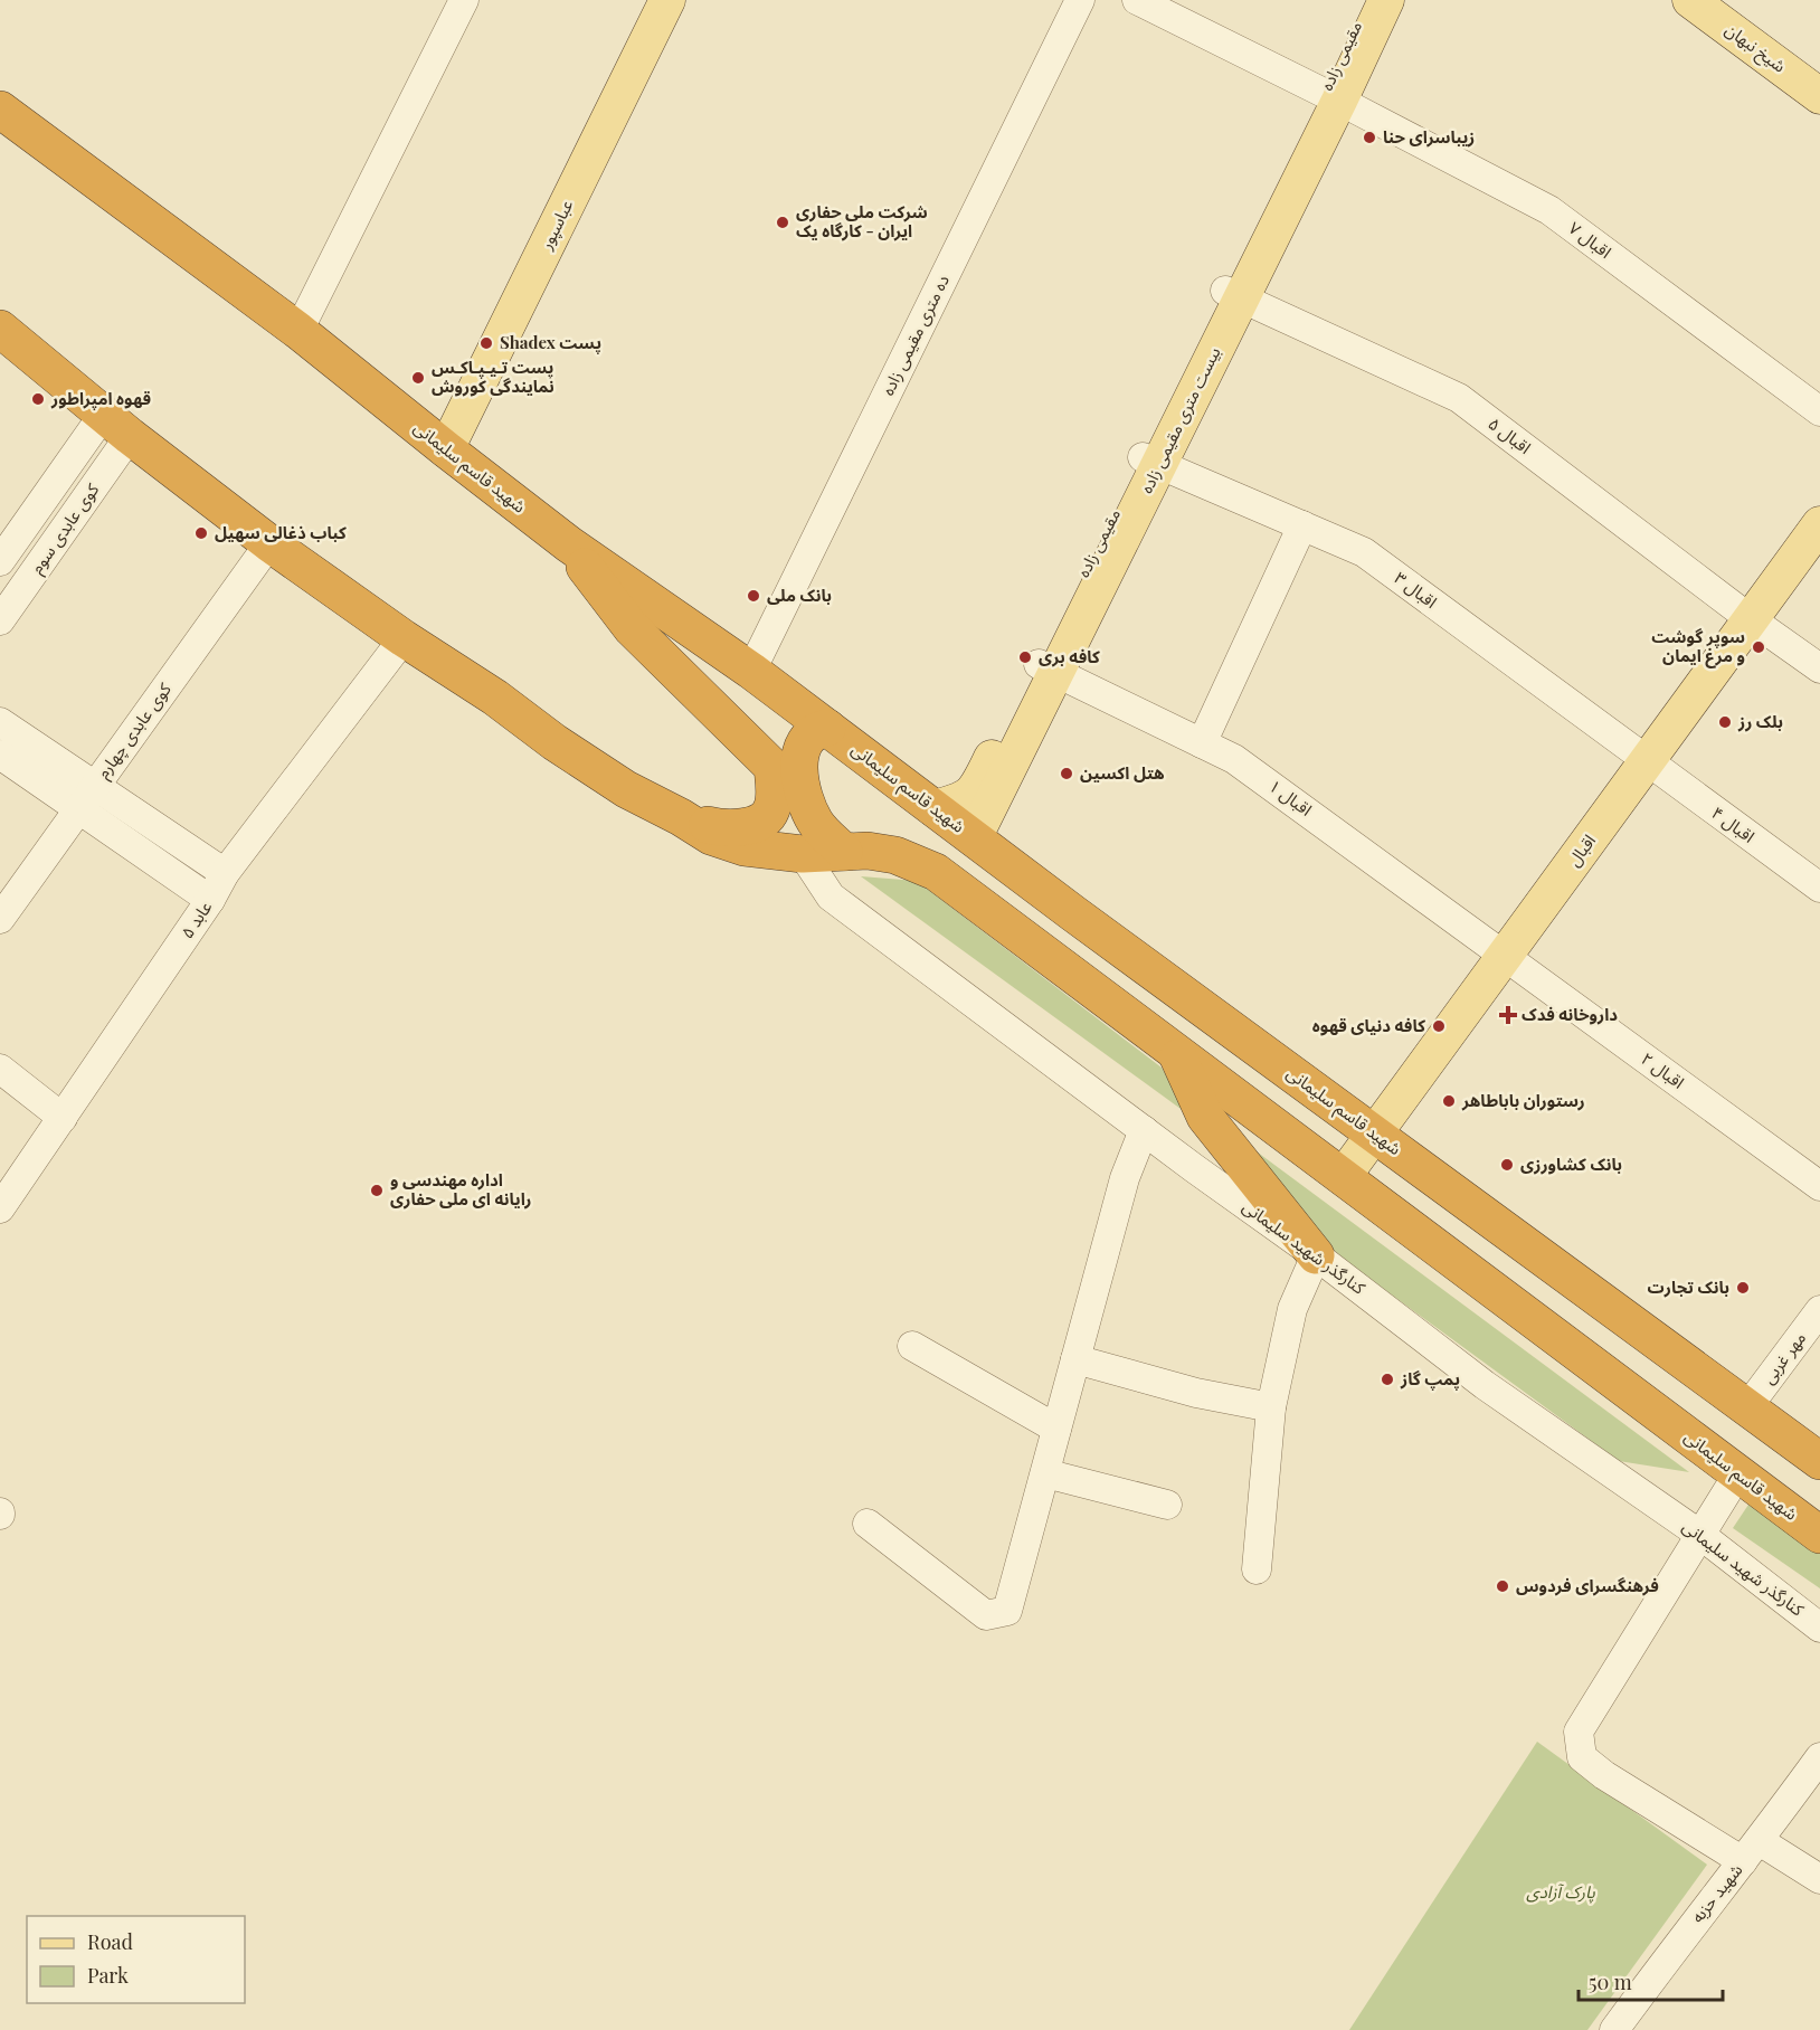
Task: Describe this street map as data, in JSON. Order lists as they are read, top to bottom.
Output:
{
  "streets": {
    "highway": ["شهید قاسم سلیمانی"],
    "main road": [
      "شیخ نبهان",
      "مقیمی زاده",
      "عباسپور",
      "بیست متری مقیمی زاده",
      "اقبال"
    ],
    "street": [
      "اقبال ۷",
      "ده متری مقیمی زاده",
      "اقبال ۵",
      "کوی عابدی سوم",
      "اقبال ۳",
      "کوی عابدی چهارم",
      "اقبال ۱",
      "اقبال ۴",
      "عابد ۵",
      "اقبال ۲",
      "کنارگذر شهید سلیمانی",
      "مهر غربی",
      "شهید حزبه"
    ]
  },
  "crossings": [
    ["مقیمی زاده", "اقبال ۷"],
    ["مقیمی زاده", "بیست متری مقیمی زاده"],
    ["عباسپور", "شهید قاسم سلیمانی"],
    ["اقبال ۷", "بیست متری مقیمی زاده"],
    ["ده متری مقیمی زاده", "شهید قاسم سلیمانی"],
    ["بیست متری مقیمی زاده", "اقبال ۵"],
    ["بیست متری مقیمی زاده", "شهید قاسم سلیمانی"],
    ["بیست متری مقیمی زاده", "اقبال ۳"],
    ["بیست متری مقیمی زاده", "اقبال ۱"],
    ["اقبال ۵", "اقبال"],
    ["شهید قاسم سلیمانی", "کوی عابدی سوم"],
    ["شهید قاسم سلیمانی", "کوی عابدی چهارم"],
    ["شهید قاسم سلیمانی", "اقبال"],
    ["شهید قاسم سلیمانی", "عابد ۵"],
    ["شهید قاسم سلیمانی", "کنارگذر شهید سلیمانی"],
    ["شهید قاسم سلیمانی", "مهر غربی"],
    ["اقبال ۳", "اقبال ۴"],
    ["اقبال ۳", "اقبال"],
    ["اقبال ۱", "اقبال"],
    ["اقبال ۱", "اقبال ۲"],
    ["اقبال ۴", "اقبال"],
    ["اقبال", "اقبال ۲"]
  ],
  "parks": ["پارک آزادی"],
  "places": {
    "other": [
      "زیباسرای حنا",
      "شرکت ملی حفاری ایران - کارگاه یک",
      "Shadex پست",
      "پست تـیـپـاکـس نمایندگی کوروش",
      "قهوه امپراطور",
      "کباب ذغالی سهیل",
      "بانک ملی",
      "سوپر گوشت و مرغ ایمان",
      "کافه بری",
      "بلک رز",
      "هتل اکسین",
      "کافه دنیای قهوه",
      "رستوران باباطاهر",
      "بانک کشاورزی",
      "اداره مهندسی و رایانه ای ملی حفاری",
      "بانک تجارت",
      "پمپ گاز",
      "فرهنگسرای فردوس"
    ],
    "health": ["داروخانه فدک"]
  },
  "legend": ["Road", "Park"],
  "scale_bar": "50 m"
}
